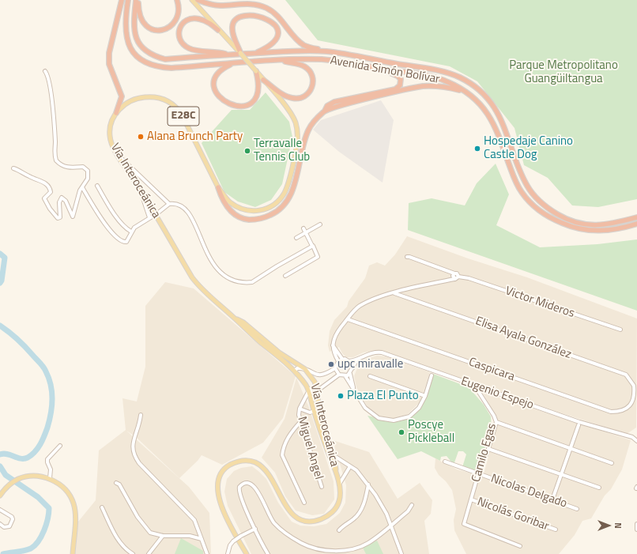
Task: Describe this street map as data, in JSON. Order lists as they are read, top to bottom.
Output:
{
  "streets": {
    "highway": ["Avenida Simón Bolívar"],
    "main road": ["E28C", "Vía Interoceánica"],
    "street": [
      "Victor Mideros",
      "Elisa Ayala González",
      "Caspicara",
      "Eugenio Espejo",
      "Miguel Angel",
      "Camilo Egas",
      "Nicolas Delgado",
      "Nicolás Goribar"
    ]
  },
  "crossings": [
    ["Vía Interoceánica", "Miguel Angel"],
    ["Elisa Ayala González", "Caspicara"],
    ["Eugenio Espejo", "Camilo Egas"],
    ["Camilo Egas", "Nicolas Delgado"],
    ["Camilo Egas", "Nicolás Goribar"]
  ],
  "parks": ["Parque Metropolitano Guangüiltangua"],
  "places": [
    "Alana Brunch Party",
    "Hospedaje Canino Castle Dog",
    "Terravalle Tennis Club",
    "upc miravalle",
    "Plaza El Punto",
    "Poscye Pickleball"
  ],
  "north": "right"
}
